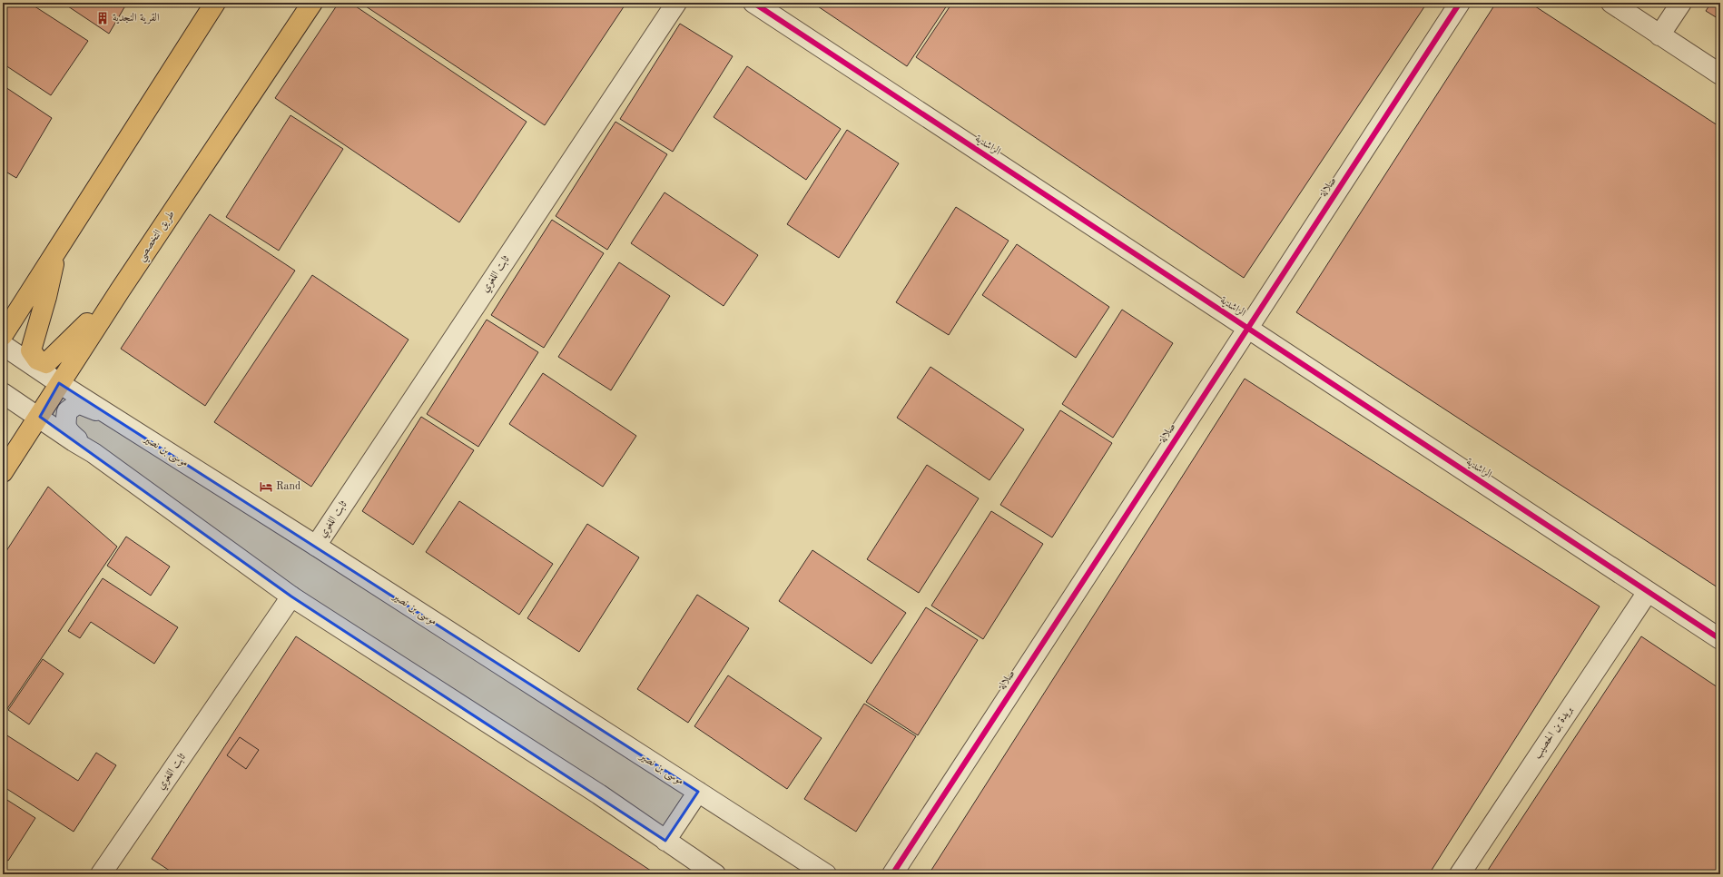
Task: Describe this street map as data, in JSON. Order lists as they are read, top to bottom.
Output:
{
  "streets": {
    "main road": ["طريق التخصصي"],
    "street": [
      "الراشدية",
      "صلالة",
      "ثابت اللغوي",
      "موسى بن نصير",
      "بريدة بن الحصيب"
    ]
  },
  "crossings": [
    ["الراشدية", "صلالة"],
    ["الراشدية", "بريدة بن الحصيب"],
    ["طريق التخصصي", "موسى بن نصير"],
    ["ثابت اللغوي", "موسى بن نصير"]
  ],
  "places": {
    "building": ["القرية النجدية"],
    "hotel": ["Rand"]
  }
}
